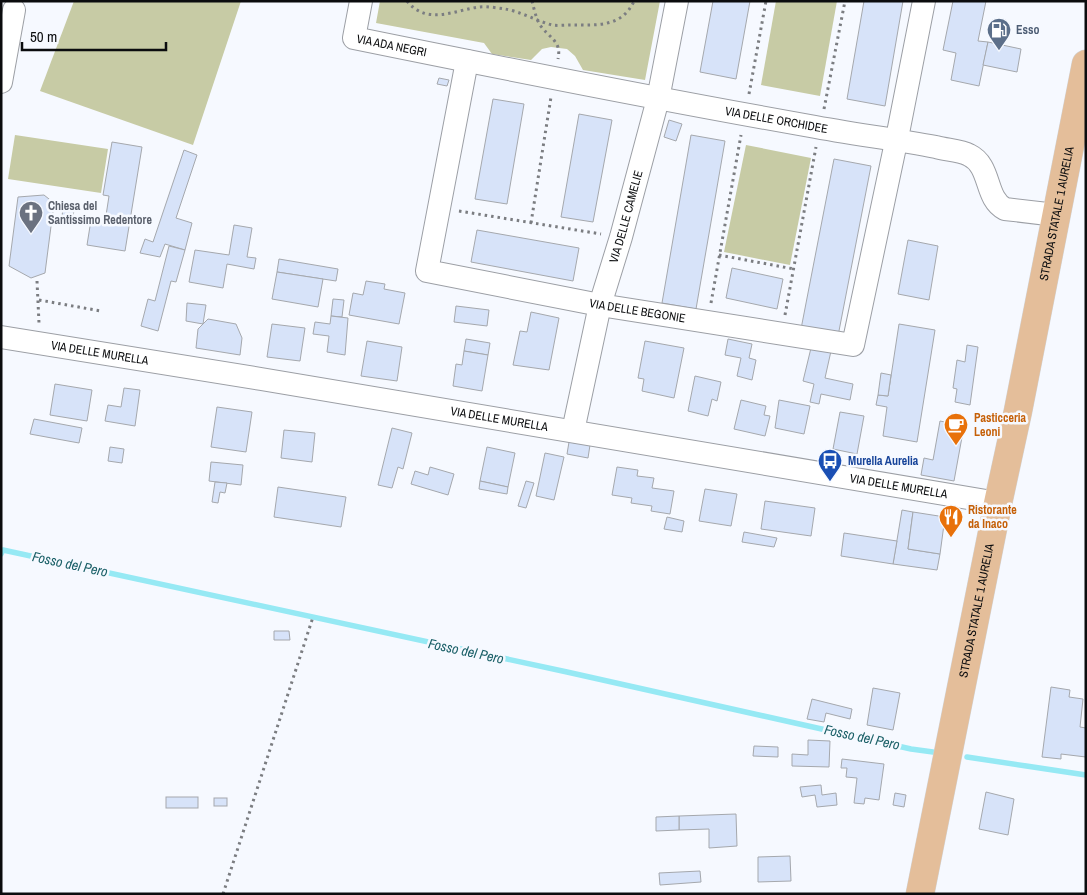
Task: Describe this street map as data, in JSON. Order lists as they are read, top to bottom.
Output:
{
  "streets": {
    "main road": ["STRADA STATALE 1 AURELIA"],
    "street": [
      "VIA ADA NEGRI",
      "VIA DELLE ORCHIDEE",
      "VIA DELLE CAMELIE",
      "VIA DELLE BEGONIE",
      "VIA DELLE MURELLA"
    ]
  },
  "crossings": [
    ["VIA ADA NEGRI", "VIA DELLE ORCHIDEE"],
    ["VIA ADA NEGRI", "VIA DELLE BEGONIE"],
    ["VIA DELLE ORCHIDEE", "STRADA STATALE 1 AURELIA"],
    ["VIA DELLE ORCHIDEE", "VIA DELLE CAMELIE"],
    ["VIA DELLE ORCHIDEE", "VIA DELLE BEGONIE"],
    ["STRADA STATALE 1 AURELIA", "VIA DELLE MURELLA"],
    ["VIA DELLE CAMELIE", "VIA DELLE BEGONIE"],
    ["VIA DELLE CAMELIE", "VIA DELLE MURELLA"]
  ],
  "water": ["Fosso del Pero"],
  "places": {
    "fuel station": ["Esso"],
    "church": ["Chiesa del Santissimo Redentore"],
    "cafe": ["Pasticceria Leoni"],
    "bus stop": ["Murella Aurelia"],
    "restaurant": ["Ristorante da Inaco"]
  },
  "scale_bar": "50 m"
}
